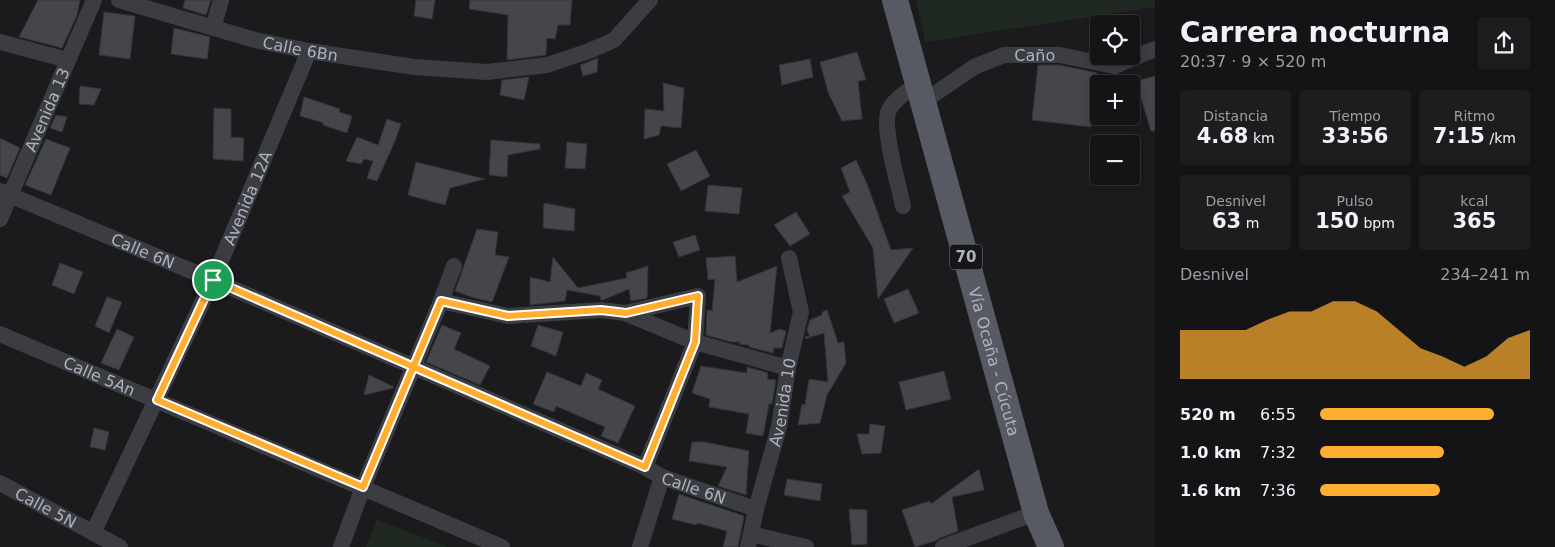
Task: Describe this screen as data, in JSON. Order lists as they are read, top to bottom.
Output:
{
  "streets": {
    "main road": ["70", "Vía Ocaña - Cúcuta"],
    "street": [
      "Calle 6Bn",
      "Caño",
      "Avenida 13",
      "Avenida 12A",
      "Calle 6N",
      "Calle 5An",
      "Avenida 10",
      "Calle 5N"
    ]
  },
  "crossings": [
    ["Calle 6Bn", "Avenida 12A"],
    ["Caño", "Vía Ocaña - Cúcuta"],
    ["Avenida 13", "Calle 6N"],
    ["Avenida 12A", "Calle 6N"],
    ["Avenida 12A", "Calle 5An"],
    ["Avenida 12A", "Calle 5N"],
    ["Calle 6N", "Avenida 10"]
  ],
  "page": {
    "heading": ["Carrera nocturna", "20:37 · 9 × 520 m"],
    "map_buttons": ["+", "−"],
    "stats": [
      ["Distancia", "4.68 km"],
      ["Tiempo", "33:56"],
      ["Ritmo", "7:15 /km"],
      ["Desnivel", "63 m"],
      ["Pulso", "150 bpm"],
      ["kcal", "365"]
    ],
    "chart": ["Desnivel", "234–241 m"],
    "list": [
      {
        "name": "520 m",
        "note": "6:55"
      },
      {
        "name": "1.0 km",
        "note": "7:32"
      },
      {
        "name": "1.6 km",
        "note": "7:36"
      }
    ]
  }
}
